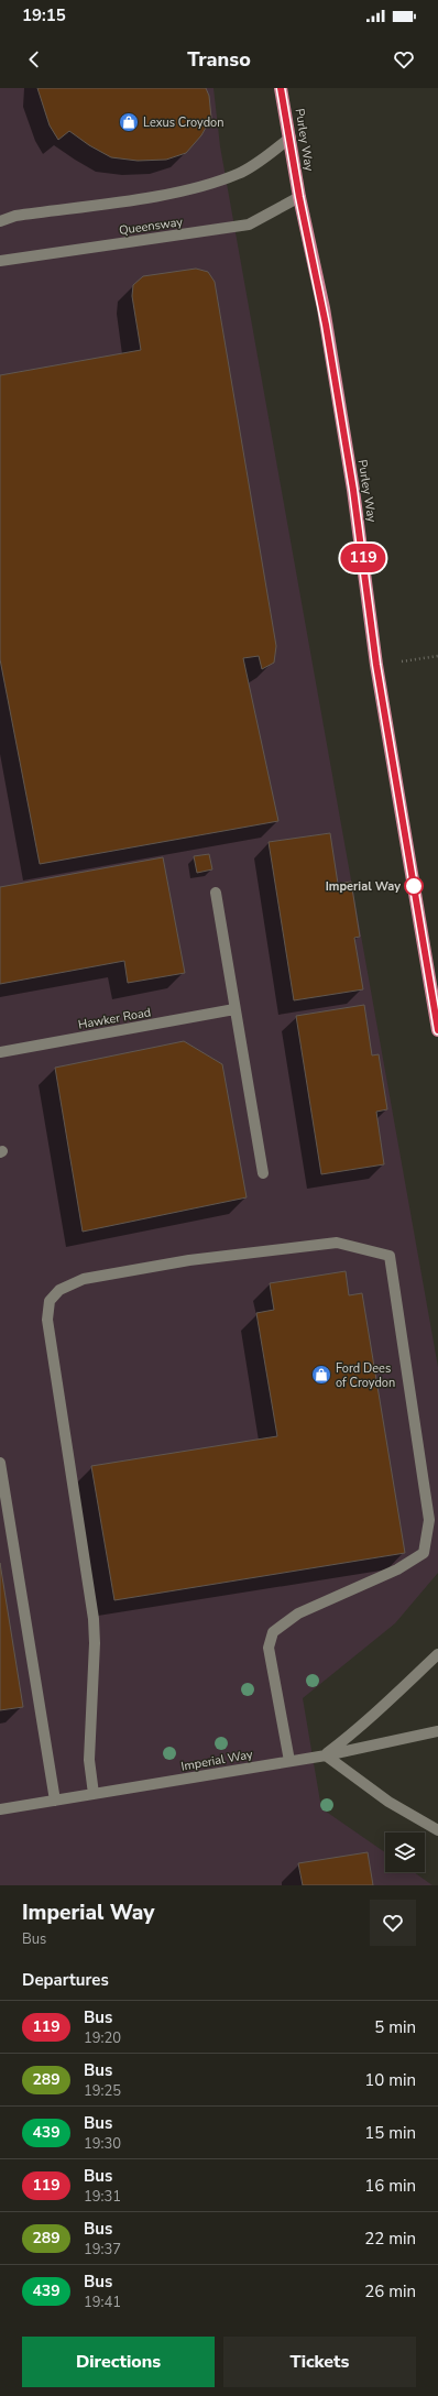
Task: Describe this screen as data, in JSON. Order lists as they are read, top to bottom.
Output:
{
  "streets": {
    "highway": ["Purley Way"],
    "street": ["Queensway", "Hawker Road", "Imperial Way"]
  },
  "crossings": [
    ["Purley Way", "Queensway"]
  ],
  "places": {
    "shop": ["Lexus Croydon", "Ford Dees of Croydon"],
    "other": ["Imperial Way"]
  },
  "lines": ["bus line 119"],
  "page": {
    "status": "19:15",
    "header": "Transo",
    "on_map": "119",
    "heading": [
      ["Imperial Way", "Bus"],
      "Departures"
    ],
    "list": [
      {
        "mark": "119",
        "name": "Bus",
        "note": "19:20",
        "value": "5 min"
      },
      {
        "mark": "289",
        "name": "Bus",
        "note": "19:25",
        "value": "10 min"
      },
      {
        "mark": "439",
        "name": "Bus",
        "note": "19:30",
        "value": "15 min"
      },
      {
        "mark": "119",
        "name": "Bus",
        "note": "19:31",
        "value": "16 min"
      },
      {
        "mark": "289",
        "name": "Bus",
        "note": "19:37",
        "value": "22 min"
      },
      {
        "mark": "439",
        "name": "Bus",
        "note": "19:41",
        "value": "26 min"
      }
    ],
    "buttons": ["Directions", "Tickets"]
  }
}
